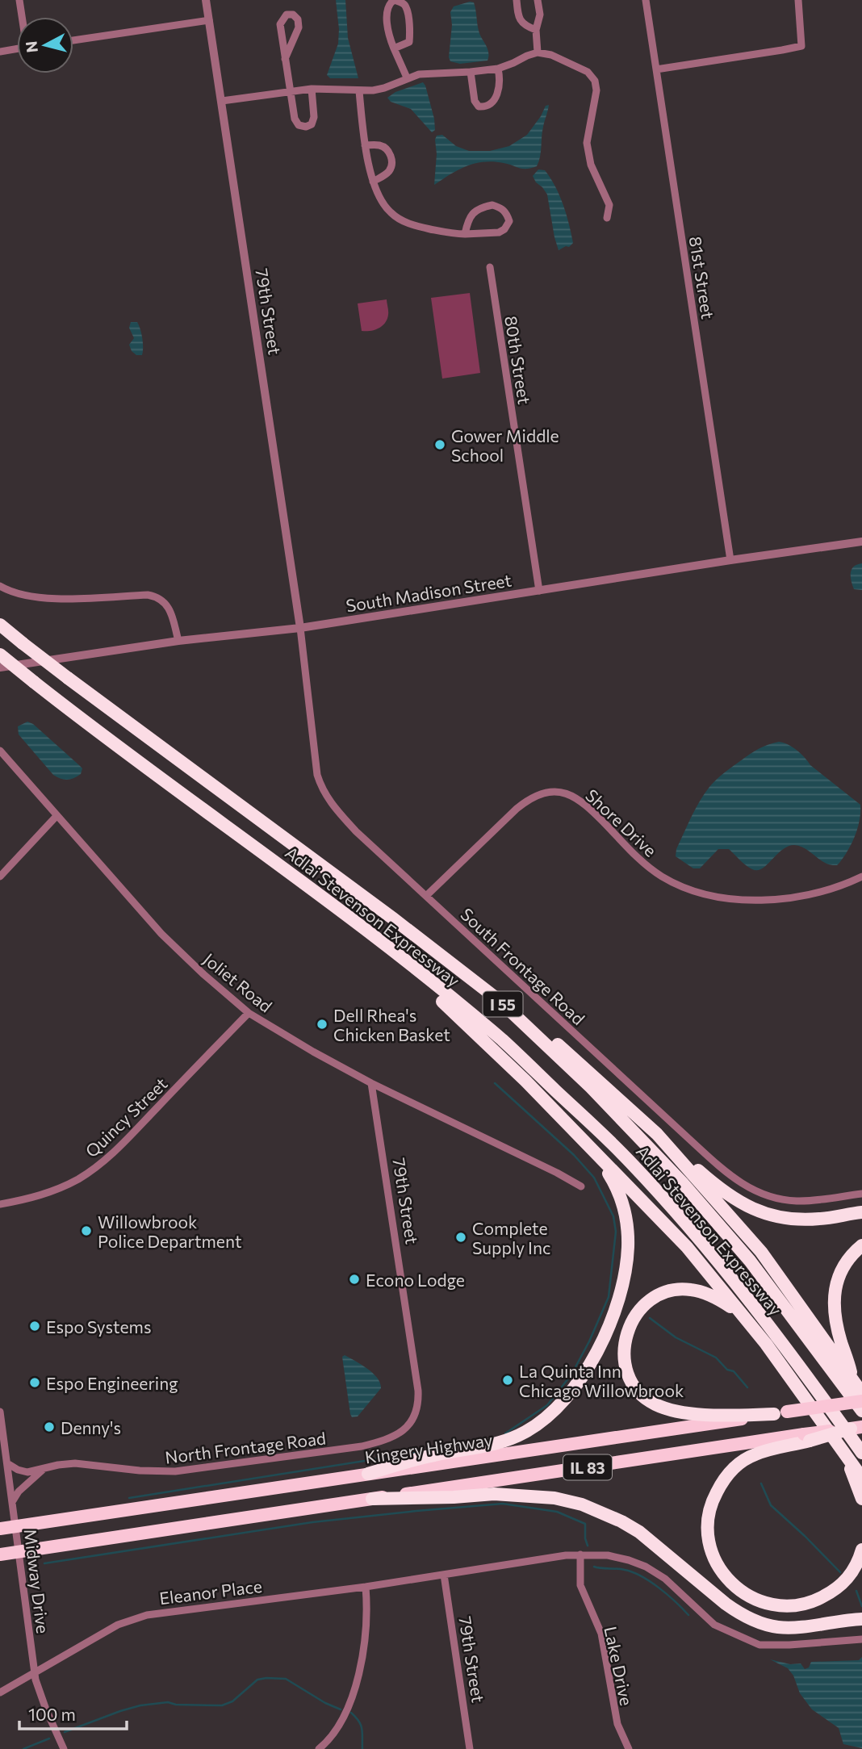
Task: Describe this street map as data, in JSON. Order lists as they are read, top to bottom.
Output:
{
  "streets": {
    "highway": [
      "Adlai Stevenson Expressway",
      "I 55",
      "Kingery Highway",
      "IL 83"
    ],
    "street": [
      "81st Street",
      "79th Street",
      "80th Street",
      "South Madison Street",
      "Shore Drive",
      "South Frontage Road",
      "Joliet Road",
      "Quincy Street",
      "North Frontage Road",
      "Midway Drive",
      "Eleanor Place",
      "Lake Drive"
    ]
  },
  "crossings": [
    ["81st Street", "South Madison Street"],
    ["79th Street", "South Madison Street"],
    ["79th Street", "South Frontage Road"],
    ["79th Street", "Joliet Road"],
    ["79th Street", "North Frontage Road"],
    ["79th Street", "Eleanor Place"],
    ["80th Street", "South Madison Street"],
    ["South Madison Street", "South Frontage Road"],
    ["Shore Drive", "South Frontage Road"],
    ["Joliet Road", "Quincy Street"],
    ["North Frontage Road", "Midway Drive"],
    ["Kingery Highway", "Midway Drive"],
    ["IL 83", "Midway Drive"],
    ["Midway Drive", "Eleanor Place"]
  ],
  "places": [
    "Gower Middle School",
    "Dell Rhea's Chicken Basket",
    "Willowbrook Police Department",
    "Complete Supply Inc",
    "Econo Lodge",
    "Espo Systems",
    "La Quinta Inn Chicago Willowbrook",
    "Espo Engineering",
    "Denny's"
  ],
  "scale_bar": "100 m",
  "north": "left"
}
